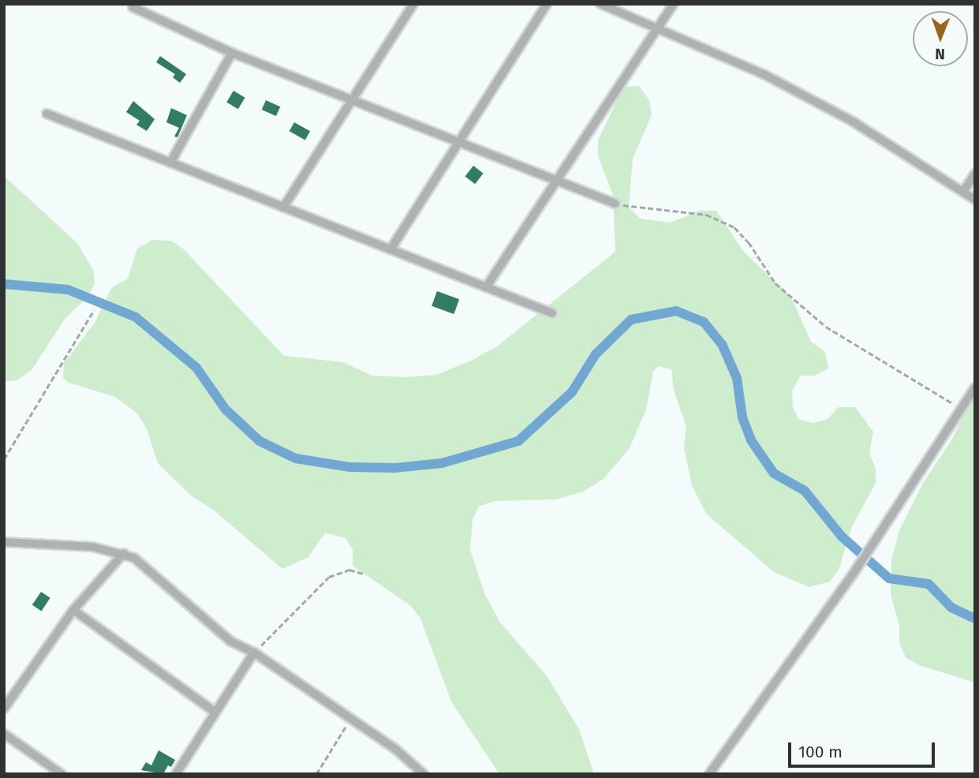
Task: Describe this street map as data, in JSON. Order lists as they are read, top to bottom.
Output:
{
  "scale_bar": "100 m",
  "north": "bottom"
}
